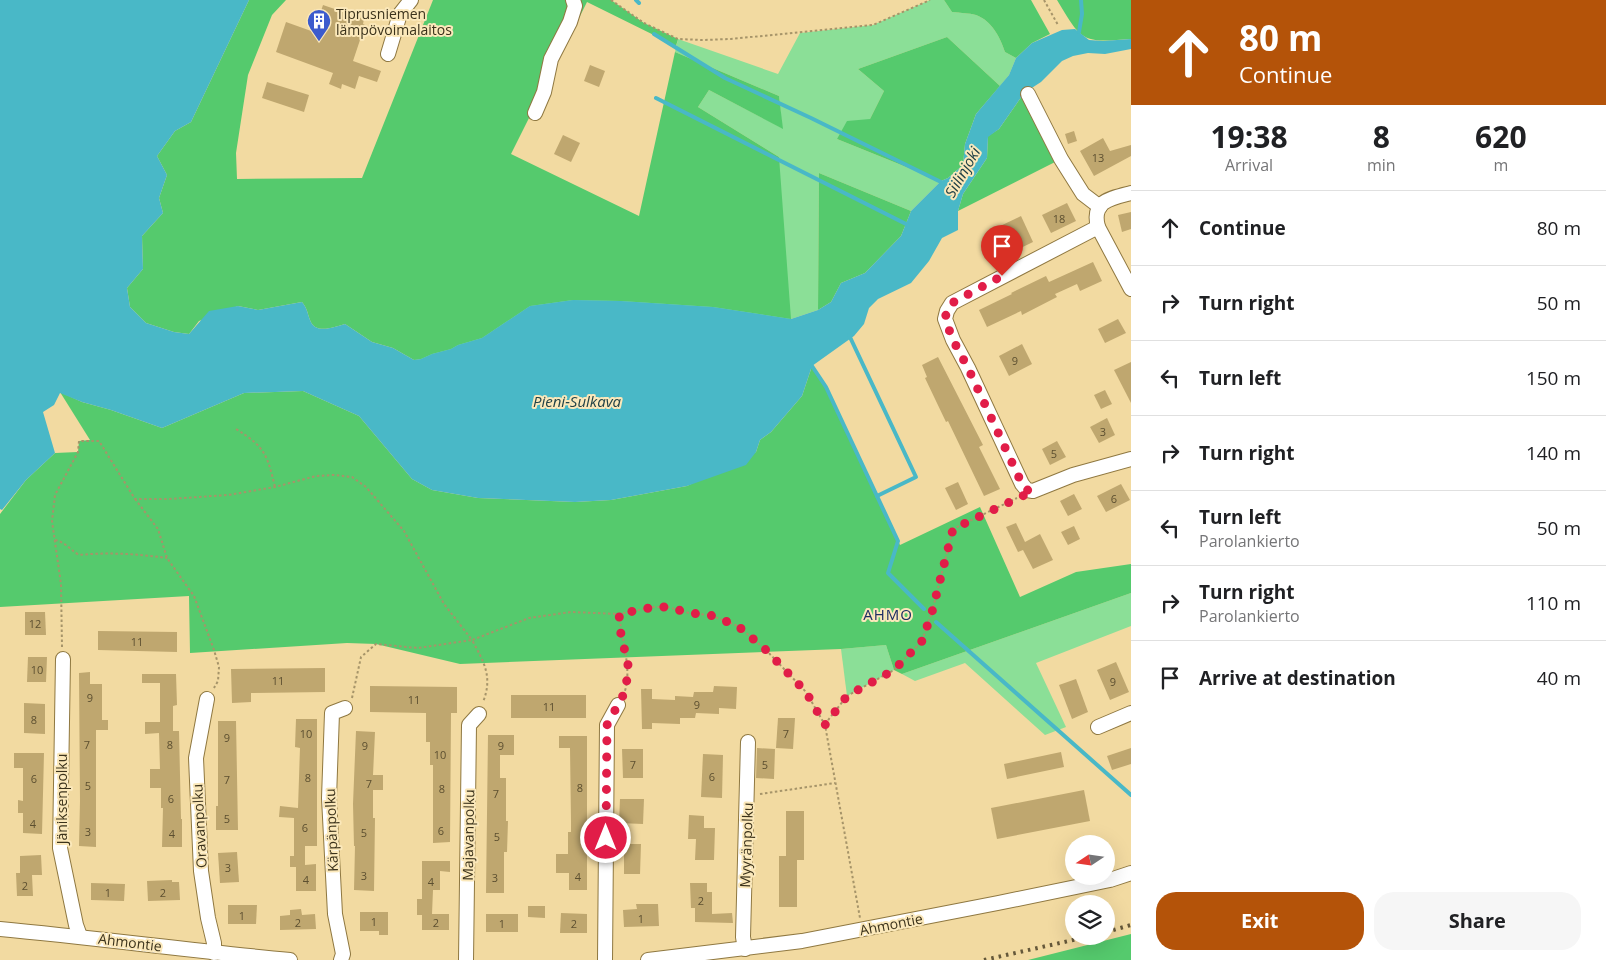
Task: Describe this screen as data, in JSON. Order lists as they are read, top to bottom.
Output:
{
  "streets": {
    "street": [
      "Jäniksenpolku",
      "Oravanpolku",
      "Kärpänpolku",
      "Majavanpolku",
      "Myyränpolku",
      "Ahmontie"
    ]
  },
  "crossings": [
    ["Jäniksenpolku", "Ahmontie"],
    ["Oravanpolku", "Ahmontie"],
    ["Myyränpolku", "Ahmontie"]
  ],
  "districts": ["AHMO"],
  "water": ["Siilinjoki", "Pieni-Sulkava"],
  "places": {
    "building": ["Tiprusniemen lämpövoimalaitos"]
  },
  "house_numbers": [
    "13",
    "18",
    "9",
    "3",
    "5",
    "6",
    "12",
    "11",
    "10",
    "11",
    "9",
    "9",
    "11",
    "9",
    "11",
    "8",
    "10",
    "7",
    "9",
    "7",
    "8",
    "9",
    "9",
    "10",
    "7",
    "5",
    "6",
    "8",
    "6",
    "7",
    "7",
    "5",
    "8",
    "8",
    "7",
    "6",
    "5",
    "4",
    "6",
    "6",
    "3",
    "5",
    "4",
    "5",
    "3",
    "3",
    "4",
    "3",
    "4",
    "4",
    "2",
    "1",
    "2",
    "2",
    "1",
    "1",
    "1",
    "2",
    "2",
    "1",
    "2"
  ],
  "north": "left",
  "page": {
    "turn": ["80 m", "Continue"],
    "eta": [
      "19:38",
      "Arrival",
      "8",
      "min",
      "620",
      "m"
    ],
    "list": [
      {
        "name": "Continue",
        "value": "80 m"
      },
      {
        "name": "Turn right",
        "value": "50 m"
      },
      {
        "name": "Turn left",
        "value": "150 m"
      },
      {
        "name": "Turn right",
        "value": "140 m"
      },
      {
        "name": "Turn left",
        "note": "Parolankierto",
        "value": "50 m"
      },
      {
        "name": "Turn right",
        "note": "Parolankierto",
        "value": "110 m"
      },
      {
        "name": "Arrive at destination",
        "value": "40 m"
      }
    ],
    "buttons": ["Exit", "Share"]
  }
}
